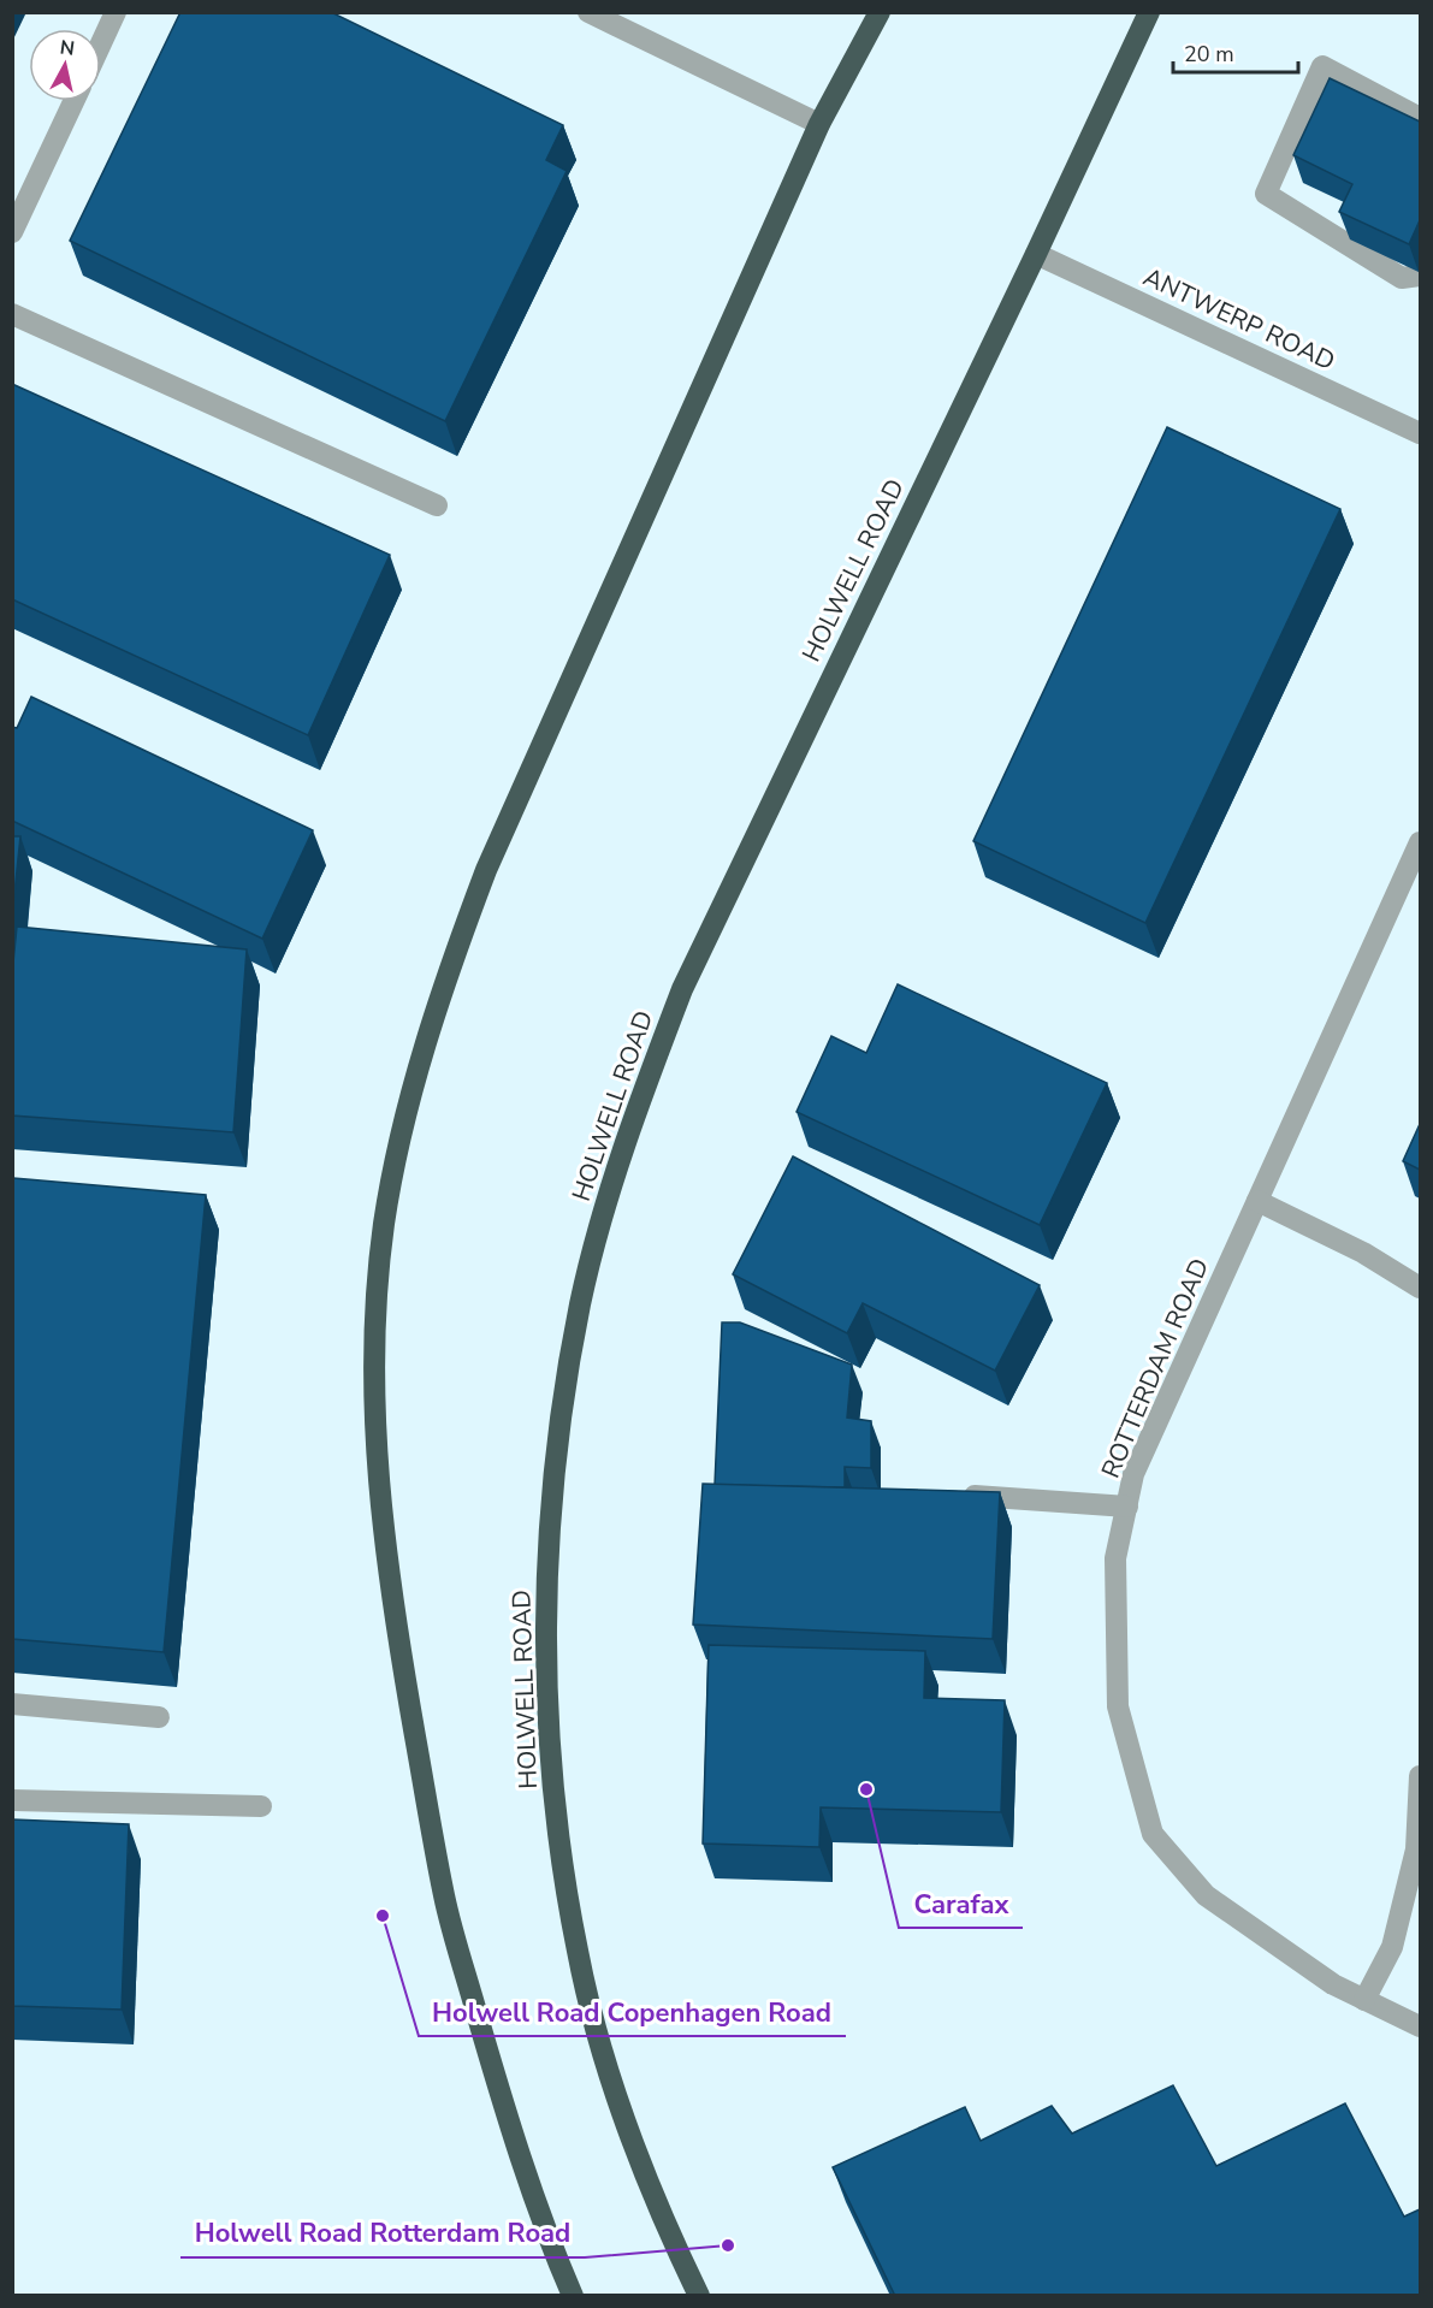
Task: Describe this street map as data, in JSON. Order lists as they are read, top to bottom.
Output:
{
  "streets": {
    "highway": ["HOLWELL ROAD"],
    "street": ["ANTWERP ROAD", "ROTTERDAM ROAD"]
  },
  "crossings": [
    ["ANTWERP ROAD", "HOLWELL ROAD"]
  ],
  "places": ["Carafax", "Holwell Road Copenhagen Road", "Holwell Road Rotterdam Road"],
  "scale_bar": "20 m",
  "north": "top"
}
